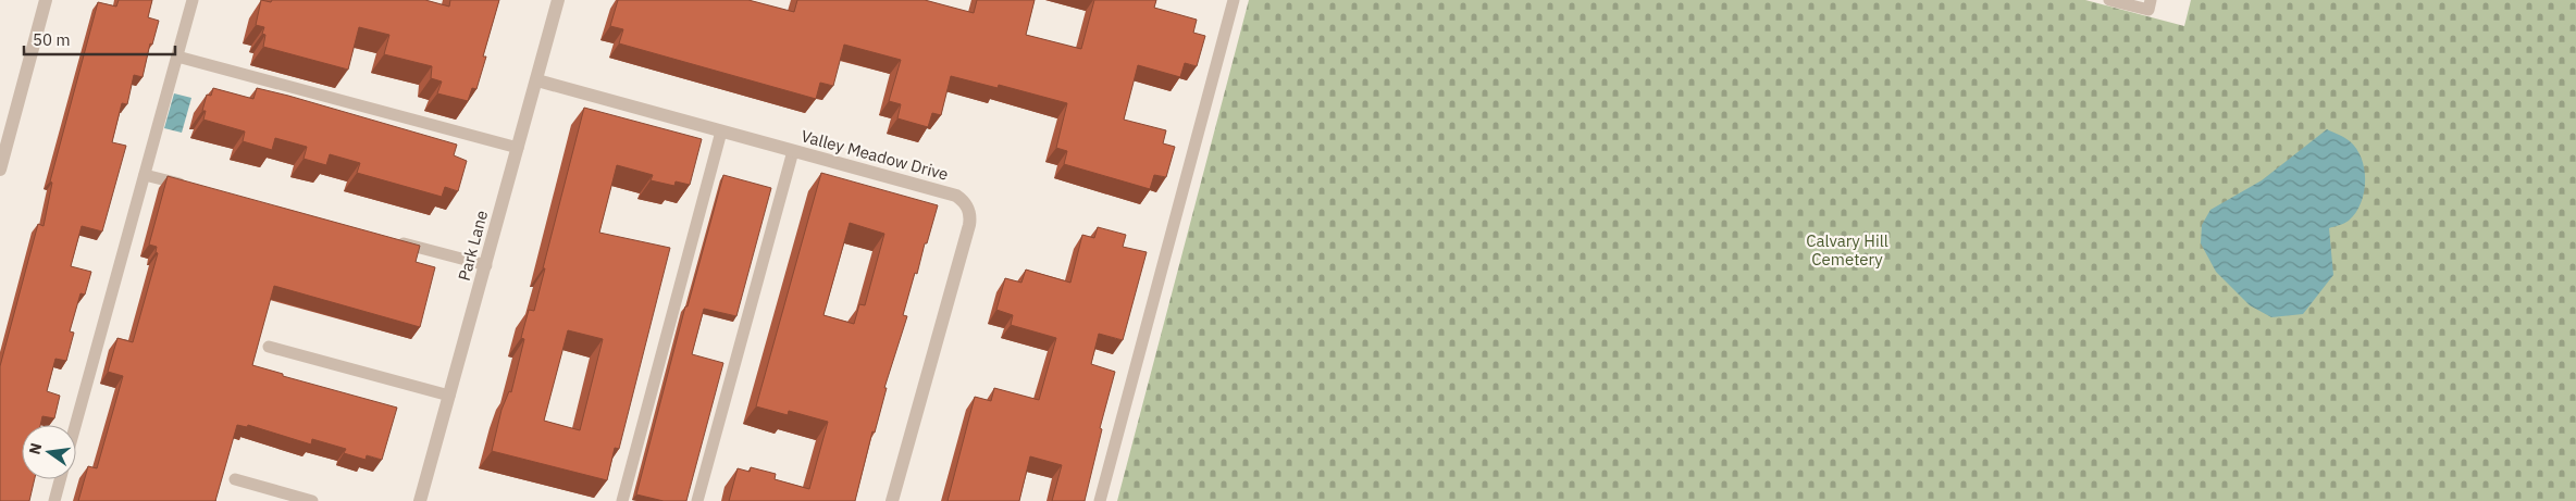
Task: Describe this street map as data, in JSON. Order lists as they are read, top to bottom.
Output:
{
  "streets": {
    "street": ["Valley Meadow Drive", "Park Lane"]
  },
  "crossings": [
    ["Valley Meadow Drive", "Park Lane"]
  ],
  "parks": ["Calvary Hill Cemetery"],
  "scale_bar": "50 m",
  "north": "left"
}
